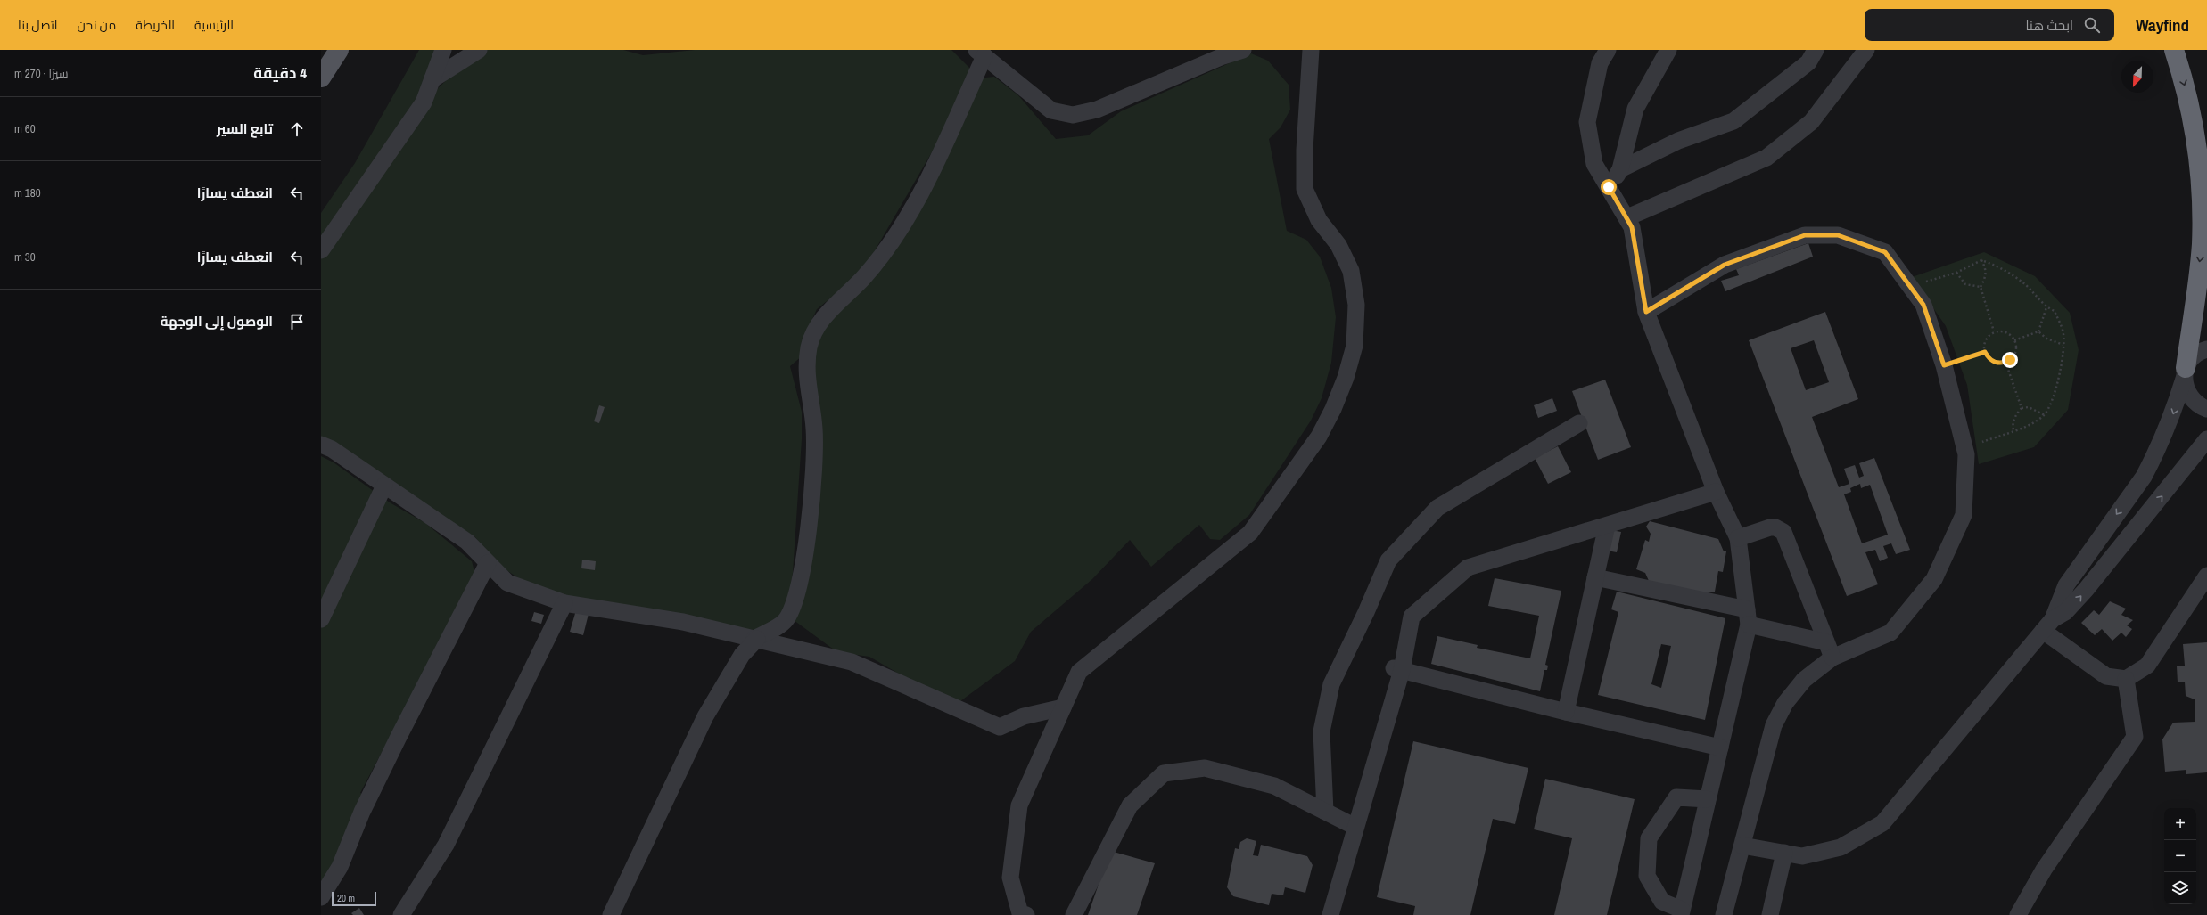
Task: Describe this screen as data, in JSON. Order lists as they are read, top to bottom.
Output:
{
  "scale_bar": "20 m",
  "north": "bottom left",
  "page": {
    "header": "Wayfind",
    "search": "ابحث هنا",
    "nav": [
      "الرئيسية",
      "الخريطة",
      "من نحن",
      "اتصل بنا"
    ],
    "heading": ["4 دقيقة", "سيرًا · 270 m"],
    "list": [
      ["تابع السير", "60 m"],
      ["انعطف يسارًا", "180 m"],
      ["انعطف يسارًا", "30 m"],
      "الوصول إلى الوجهة"
    ],
    "map_buttons": ["+", "−"],
    "scale": "20 m"
  }
}
